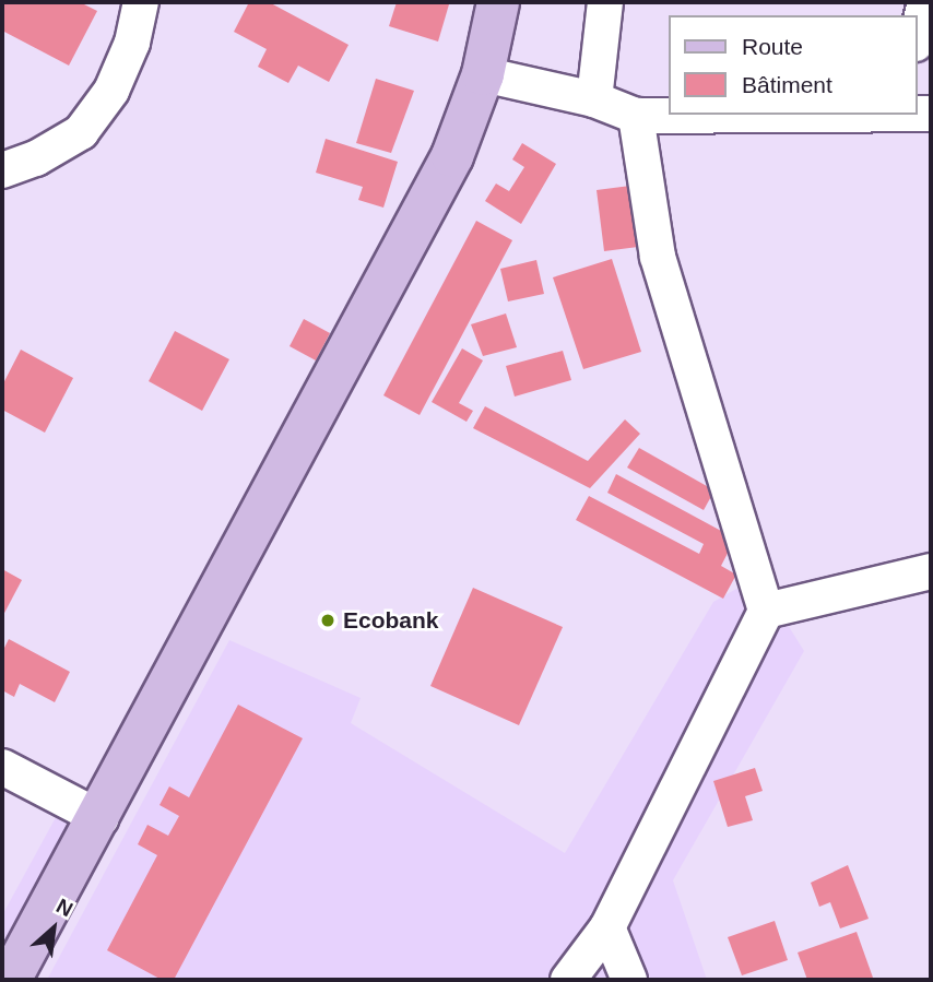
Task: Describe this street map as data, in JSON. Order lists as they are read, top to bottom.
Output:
{
  "places": ["Ecobank"],
  "legend": ["Route", "Bâtiment"],
  "north": "top right"
}
